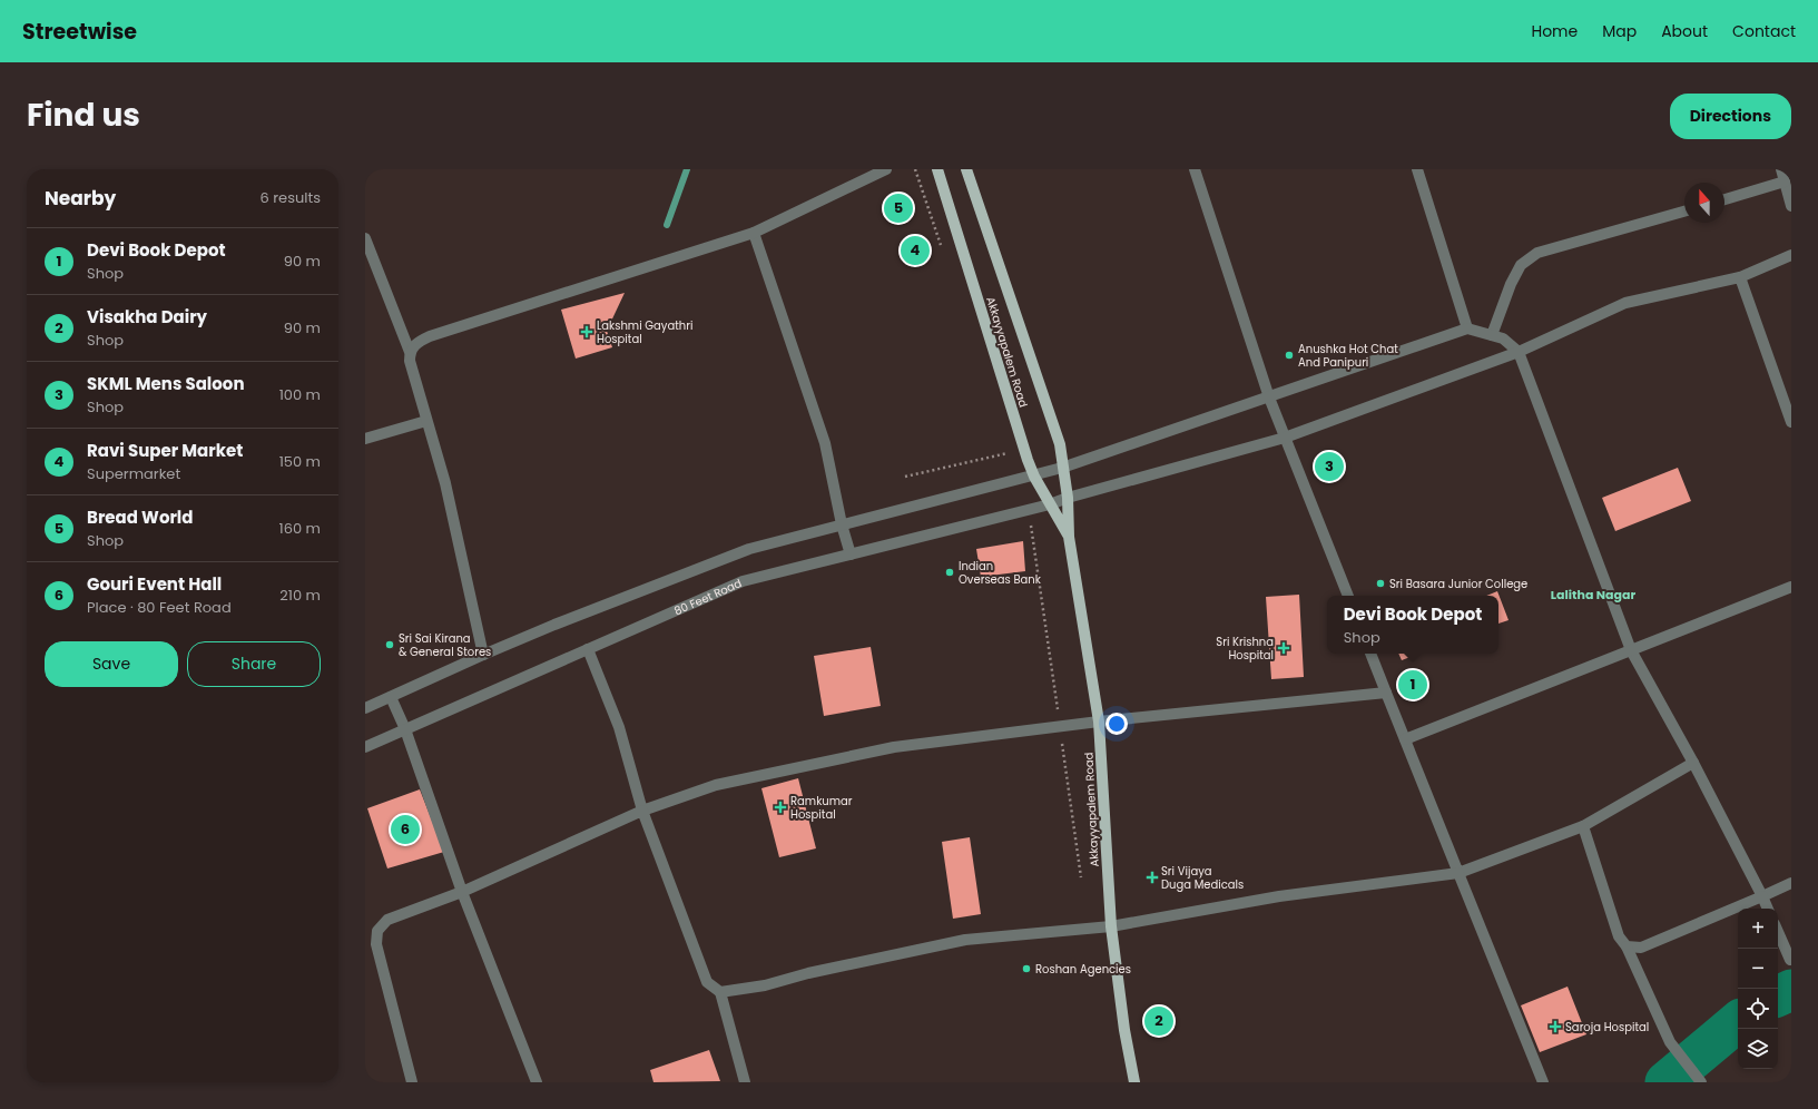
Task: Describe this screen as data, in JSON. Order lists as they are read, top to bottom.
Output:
{
  "streets": {
    "main road": ["Akkayyapalem Road"],
    "street": ["80 Feet Road"]
  },
  "crossings": [
    ["Akkayyapalem Road", "80 Feet Road"]
  ],
  "districts": ["Lalitha Nagar"],
  "places": {
    "health": [
      "Lakshmi Gayathri Hospital",
      "Sri Krishna Hospital",
      "Ramkumar Hospital",
      "Sri Vijaya Duga Medicals",
      "Saroja Hospital"
    ],
    "other": [
      "Anushka Hot Chat And Panipuri",
      "Indian Overseas Bank",
      "Sri Basara Junior College",
      "Sri Sai Kirana & General Stores",
      "Roshan Agencies"
    ]
  },
  "north": "top",
  "page": {
    "header": "Streetwise",
    "nav": [
      "Home",
      "Map",
      "About",
      "Contact"
    ],
    "title": "Find us",
    "buttons": [
      "Directions",
      ["Save", "Share"]
    ],
    "heading": ["Nearby", "6 results"],
    "pins": [
      "5",
      "4",
      "3",
      "1",
      "6",
      "2"
    ],
    "list": [
      {
        "mark": "1",
        "name": "Devi Book Depot",
        "note": "Shop",
        "value": "90 m"
      },
      {
        "mark": "2",
        "name": "Visakha Dairy",
        "note": "Shop",
        "value": "90 m"
      },
      {
        "mark": "3",
        "name": "SKML Mens Saloon",
        "note": "Shop",
        "value": "100 m"
      },
      {
        "mark": "4",
        "name": "Ravi Super Market",
        "note": "Supermarket",
        "value": "150 m"
      },
      {
        "mark": "5",
        "name": "Bread World",
        "note": "Shop",
        "value": "160 m"
      },
      {
        "mark": "6",
        "name": "Gouri Event Hall",
        "note": "Place · 80 Feet Road",
        "value": "210 m"
      }
    ],
    "popup": ["Devi Book Depot", "Shop"],
    "map_buttons": ["+", "−"]
  }
}
